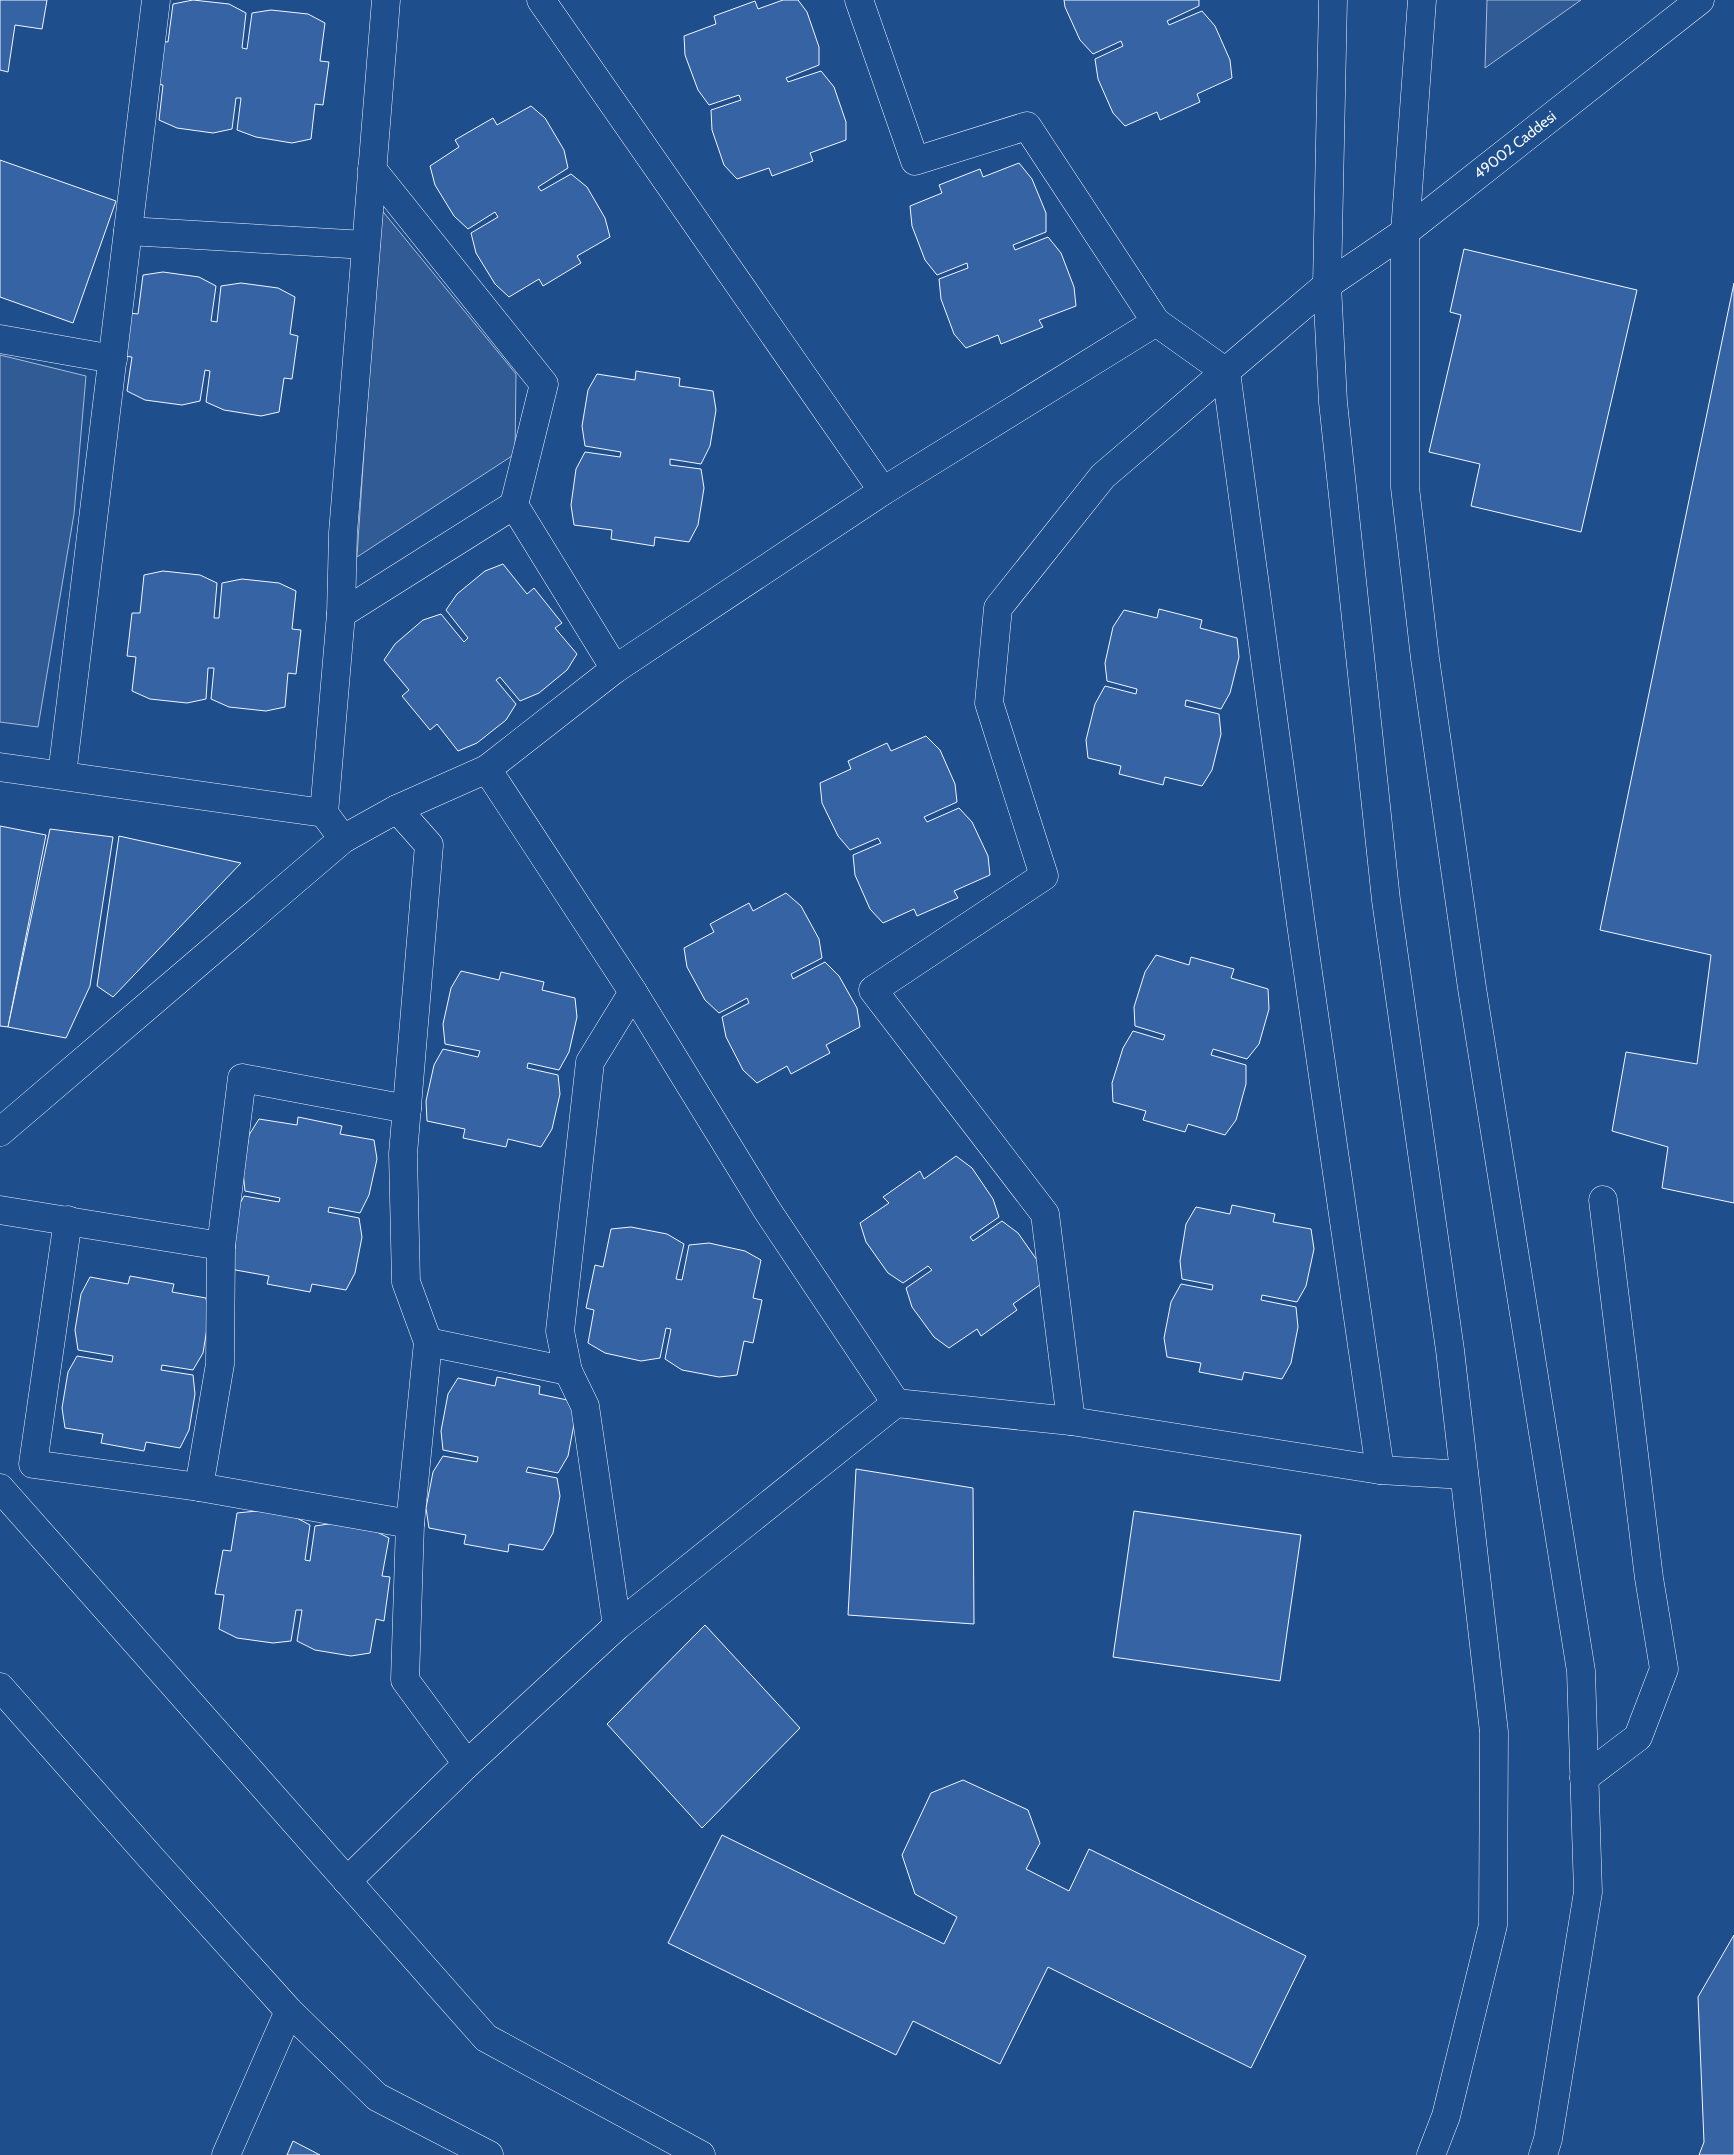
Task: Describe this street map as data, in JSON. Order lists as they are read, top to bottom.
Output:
{
  "streets": {
    "street": ["49002 Caddesi"]
  }
}
